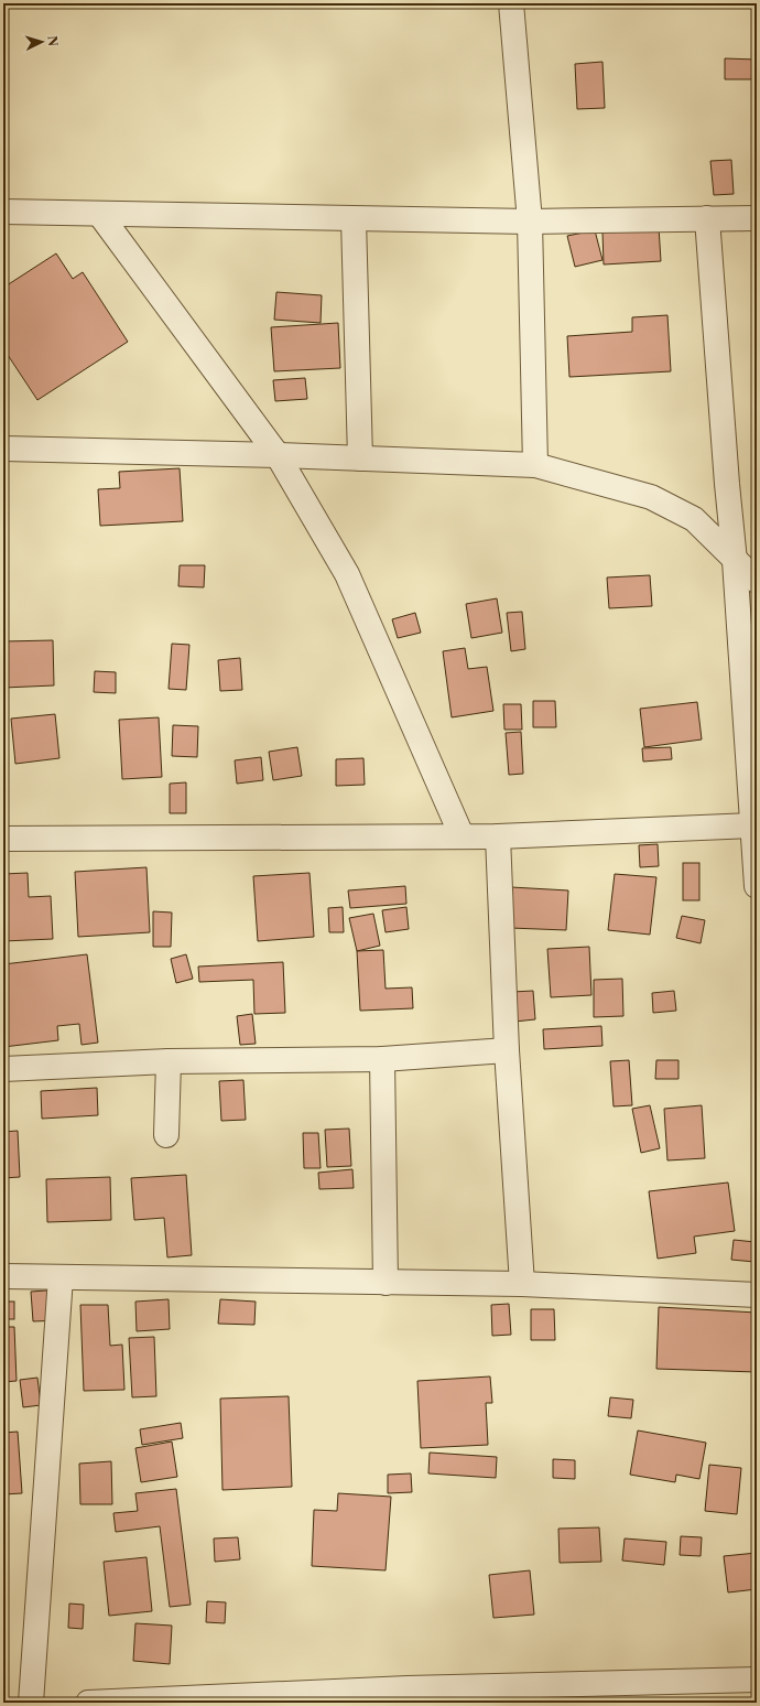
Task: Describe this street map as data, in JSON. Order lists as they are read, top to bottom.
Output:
{
  "north": "right"
}
